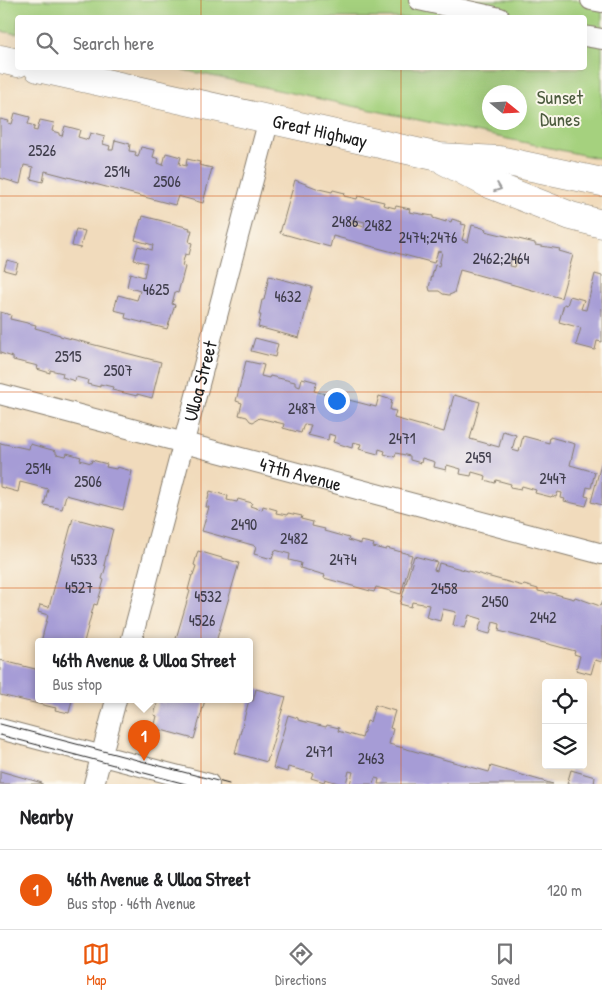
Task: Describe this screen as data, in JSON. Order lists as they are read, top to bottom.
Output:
{
  "streets": {
    "street": ["Great Highway", "Ulloa Street", "47th Avenue"]
  },
  "crossings": [
    ["Great Highway", "Ulloa Street"],
    ["Ulloa Street", "47th Avenue"]
  ],
  "parks": ["Sunset Dunes"],
  "house_numbers": [
    "2526",
    "2514",
    "2506",
    "2486",
    "2482",
    "2474;2476",
    "2462;2464",
    "4625",
    "4632",
    "2515",
    "2507",
    "2487",
    "2471",
    "2459",
    "2514",
    "2447",
    "2506",
    "2490",
    "2482",
    "4533",
    "2474",
    "4527",
    "2458",
    "4532",
    "2450",
    "2442",
    "4526",
    "2471",
    "2463"
  ],
  "north": "right",
  "page": {
    "search": "Search here",
    "popup": ["46th Avenue & Ulloa Street", "Bus stop"],
    "pins": "1",
    "heading": "Nearby",
    "list": [
      {
        "mark": "1",
        "name": "46th Avenue & Ulloa Street",
        "note": "Bus stop · 46th Avenue",
        "value": "120 m"
      }
    ],
    "nav": ["Map", "Directions", "Saved"]
  }
}
